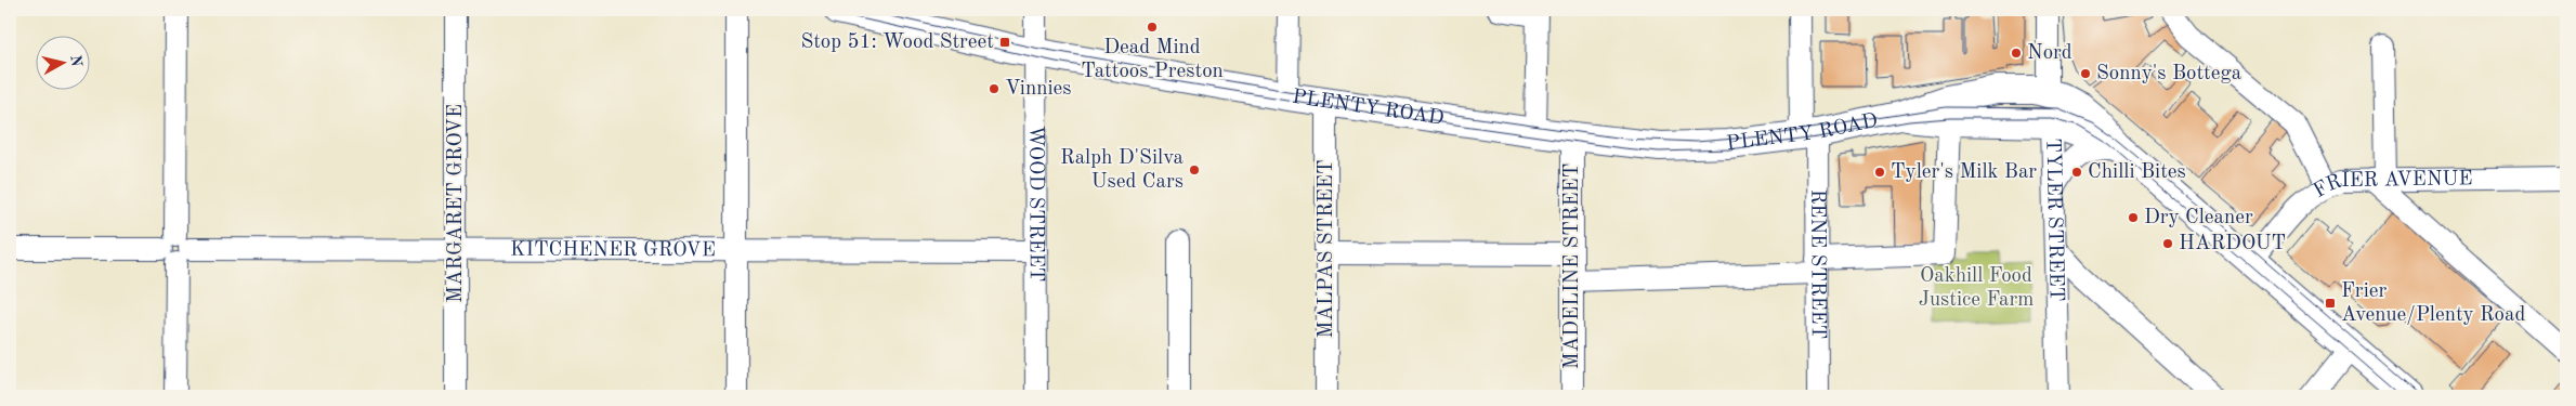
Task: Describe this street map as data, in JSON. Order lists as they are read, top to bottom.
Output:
{
  "streets": {
    "main road": ["PLENTY ROAD", "TYLER STREET"],
    "street": [
      "FRIER AVENUE",
      "WOOD STREET",
      "MARGARET GROVE",
      "MALPAS STREET",
      "KITCHENER GROVE",
      "RENE STREET",
      "MADELINE STREET"
    ]
  },
  "crossings": [
    ["PLENTY ROAD", "FRIER AVENUE"],
    ["PLENTY ROAD", "WOOD STREET"],
    ["PLENTY ROAD", "TYLER STREET"],
    ["PLENTY ROAD", "MALPAS STREET"],
    ["PLENTY ROAD", "RENE STREET"],
    ["PLENTY ROAD", "MADELINE STREET"],
    ["WOOD STREET", "KITCHENER GROVE"],
    ["MARGARET GROVE", "KITCHENER GROVE"]
  ],
  "parks": ["Oakhill Food Justice Farm"],
  "places": {
    "other": [
      "Dead Mind Tattoos Preston",
      "Nord",
      "Sonny's Bottega",
      "Vinnies",
      "Ralph D'Silva Used Cars",
      "Tyler's Milk Bar",
      "Chilli Bites",
      "Dry Cleaner",
      "HARDOUT"
    ],
    "transit": ["Stop 51: Wood Street", "Frier Avenue/Plenty Road"]
  },
  "north": "right"
}
